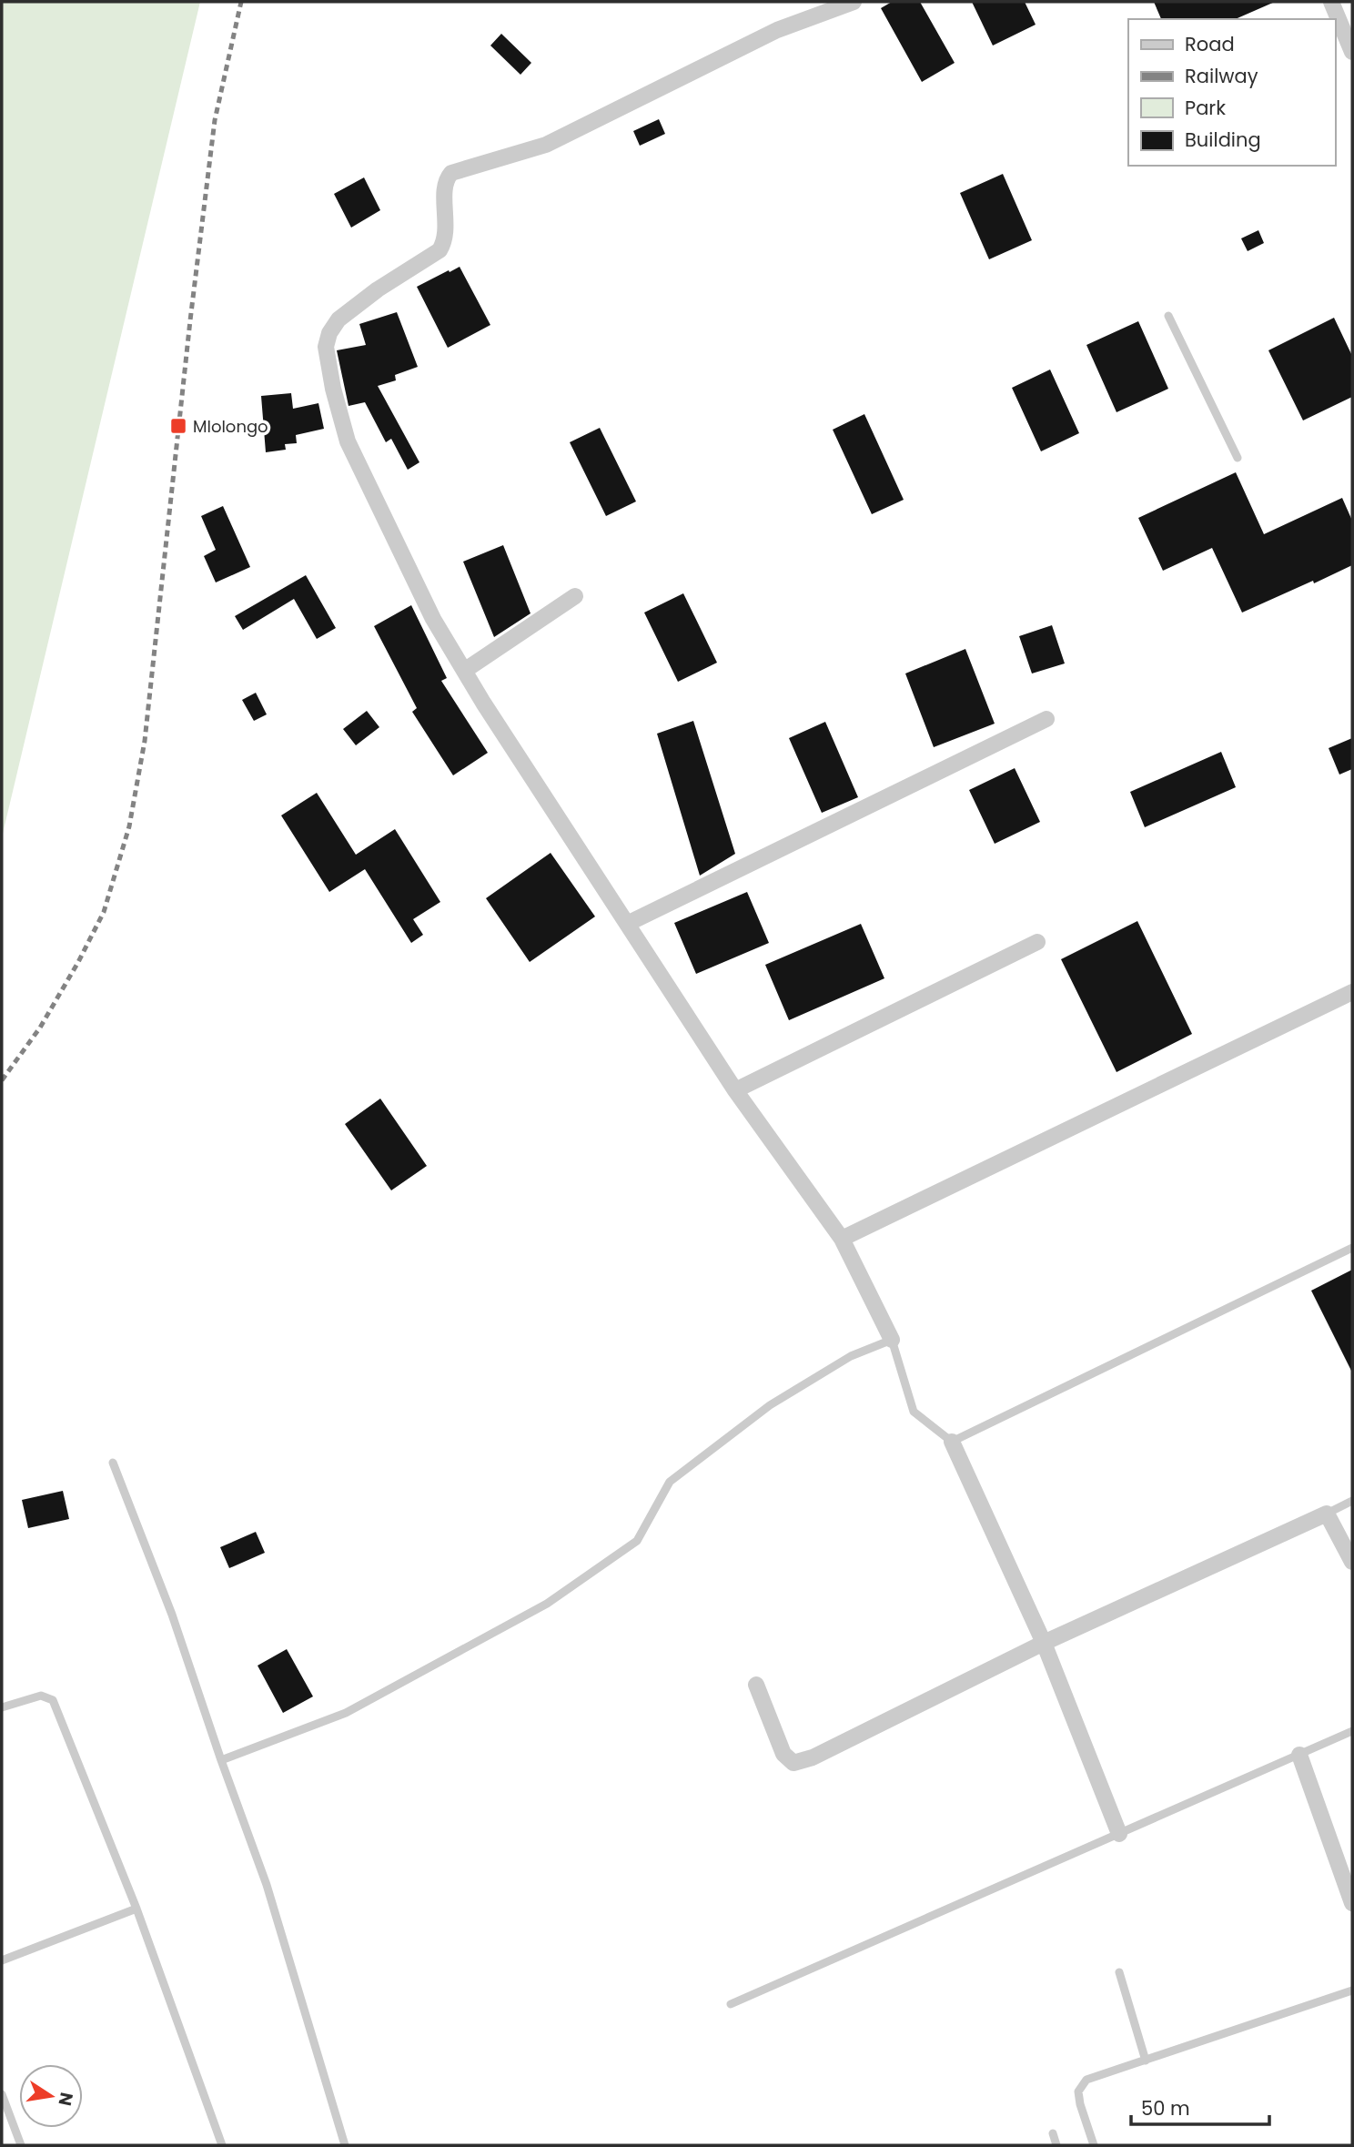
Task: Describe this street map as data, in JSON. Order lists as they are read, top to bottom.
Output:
{
  "places": {
    "transit": ["Mlolongo"]
  },
  "legend": [
    "Road",
    "Railway",
    "Park",
    "Building"
  ],
  "scale_bar": "50 m",
  "north": "right"
}
